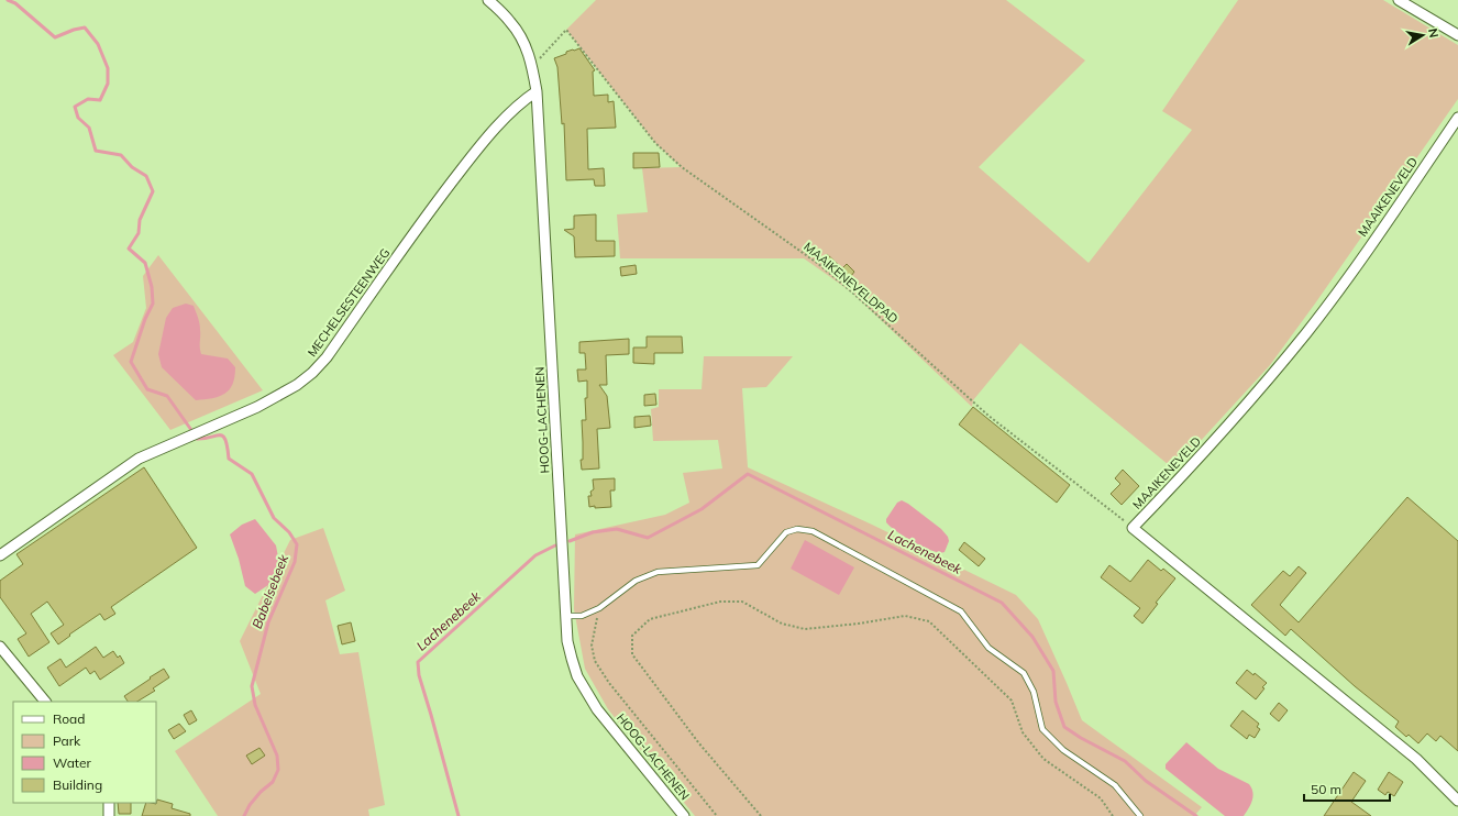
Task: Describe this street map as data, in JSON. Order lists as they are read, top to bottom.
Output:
{
  "streets": {
    "street": ["MAAIKENEVELD", "MECHELSESTEENWEG", "HOOG-LACHENEN"],
    "path": ["MAAIKENEVELDPAD"]
  },
  "crossings": [
    ["MAAIKENEVELD", "MAAIKENEVELDPAD"],
    ["MECHELSESTEENWEG", "HOOG-LACHENEN"]
  ],
  "water": ["Lachenebeek", "Babelsebeek"],
  "legend": [
    "Road",
    "Park",
    "Water",
    "Building"
  ],
  "scale_bar": "50 m",
  "north": "right"
}
